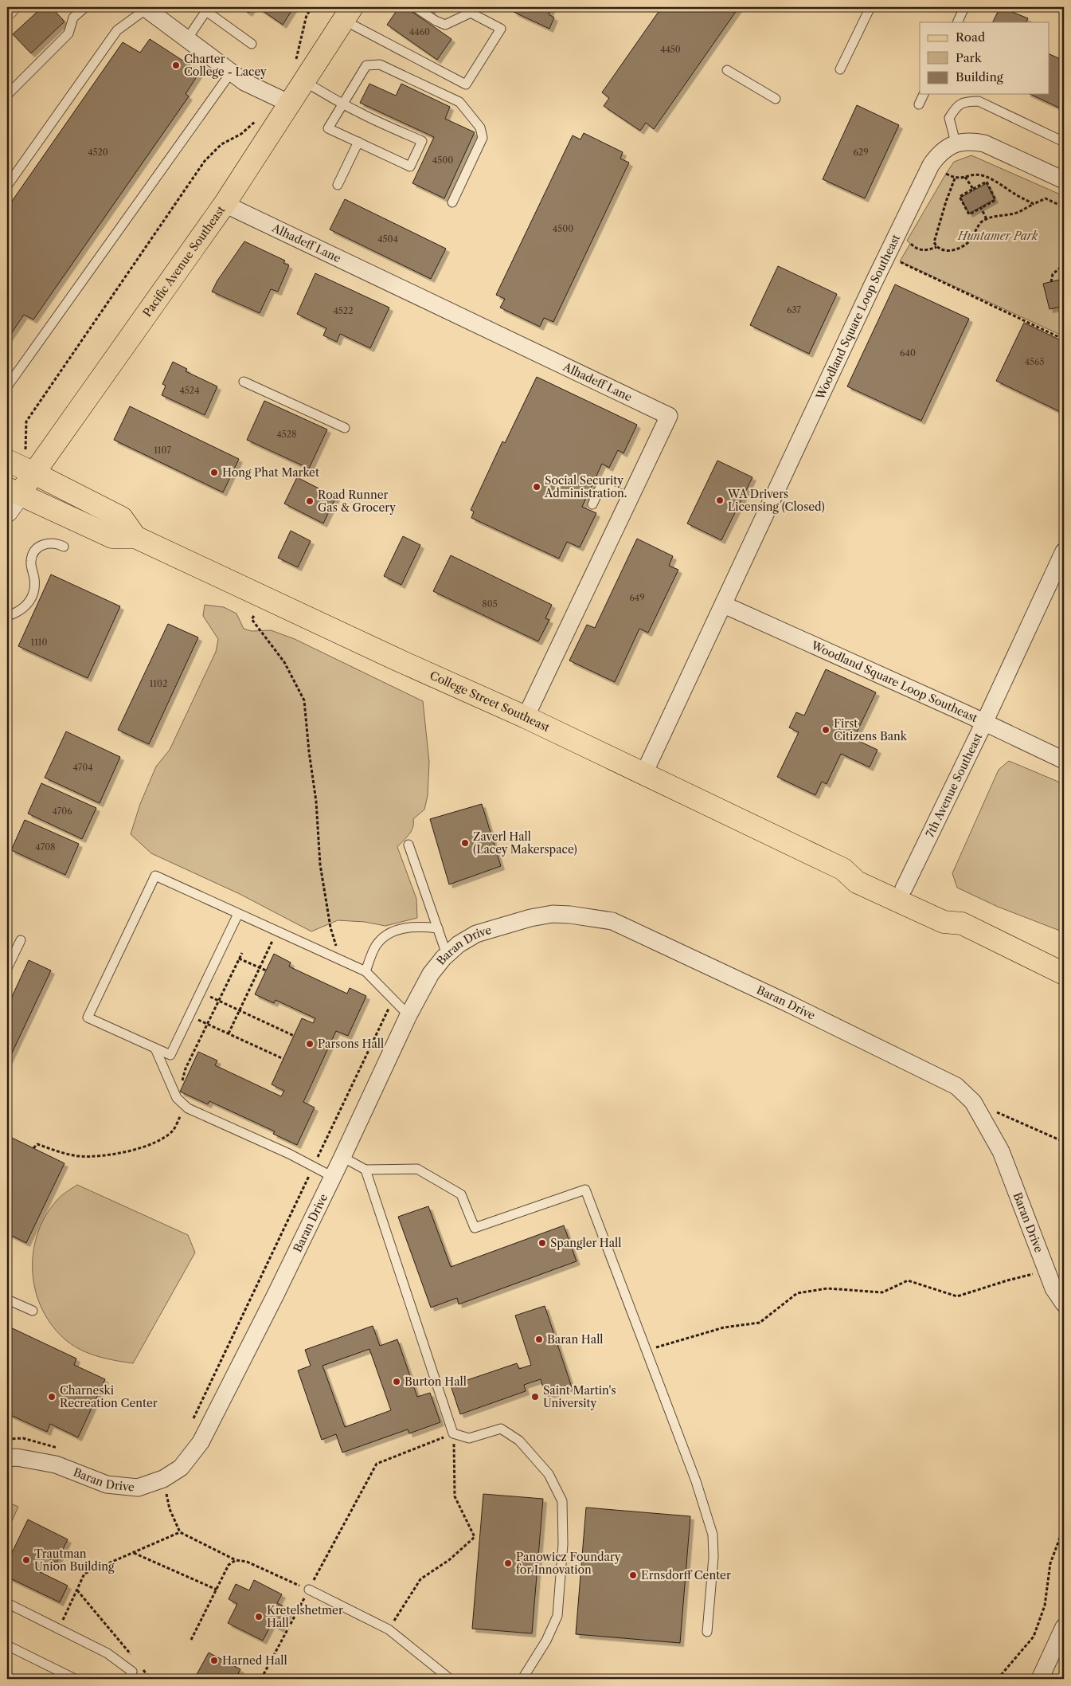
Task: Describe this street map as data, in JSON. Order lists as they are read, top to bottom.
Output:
{
  "streets": {
    "main road": ["Pacific Avenue Southeast", "College Street Southeast"],
    "street": [
      "Alhadeff Lane",
      "Woodland Square Loop Southeast",
      "7th Avenue Southeast",
      "Baran Drive"
    ]
  },
  "crossings": [
    ["Alhadeff Lane", "Pacific Avenue Southeast"],
    ["Alhadeff Lane", "College Street Southeast"],
    ["Pacific Avenue Southeast", "College Street Southeast"],
    ["Woodland Square Loop Southeast", "College Street Southeast"],
    ["Woodland Square Loop Southeast", "7th Avenue Southeast"],
    ["College Street Southeast", "7th Avenue Southeast"]
  ],
  "parks": ["Huntamer Park"],
  "places": [
    "Charter College - Lacey",
    "Hong Phat Market",
    "Social Security Administration.",
    "WA Drivers Licensing (Closed)",
    "Road Runner Gas & Grocery",
    "First Citizens Bank",
    "Zaverl Hall (Lacey Makerspace)",
    "Parsons Hall",
    "Spangler Hall",
    "Baran Hall",
    "Burton Hall",
    "Charneski Recreation Center",
    "Saint Martin's University",
    "Trautman Union Building",
    "Panowicz Foundary for Innovation",
    "Ernsdorff Center",
    "Kretelshetmer Hall",
    "Harned Hall"
  ],
  "house_numbers": [
    "4460",
    "4450",
    "4520",
    "629",
    "4500",
    "4500",
    "4504",
    "637",
    "4522",
    "640",
    "4565",
    "4524",
    "4528",
    "1107",
    "649",
    "805",
    "1110",
    "1102",
    "4704",
    "4706",
    "4708"
  ],
  "legend": ["Road", "Park", "Building"]
}
